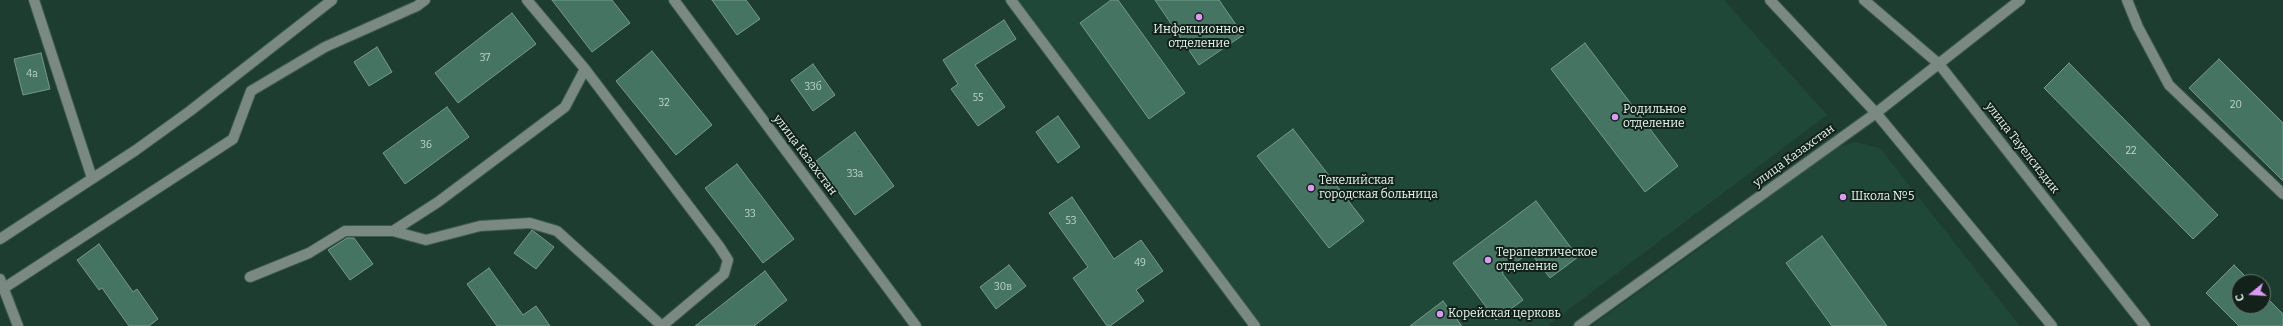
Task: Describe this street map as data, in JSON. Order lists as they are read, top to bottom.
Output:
{
  "streets": {
    "street": ["улица Тауелсиздик", "улица Казахстан"]
  },
  "crossings": [
    ["улица Тауелсиздик", "улица Казахстан"]
  ],
  "places": [
    "Инфекционное отделение",
    "Родильное отделение",
    "Текелийская городская больница",
    "Школа №5",
    "Терапевтическое отделение",
    "Корейская церковь"
  ],
  "house_numbers": [
    "37",
    "4а",
    "33б",
    "55",
    "32",
    "20",
    "36",
    "22",
    "33а",
    "33",
    "53",
    "49",
    "30в"
  ],
  "north": "left"
}
